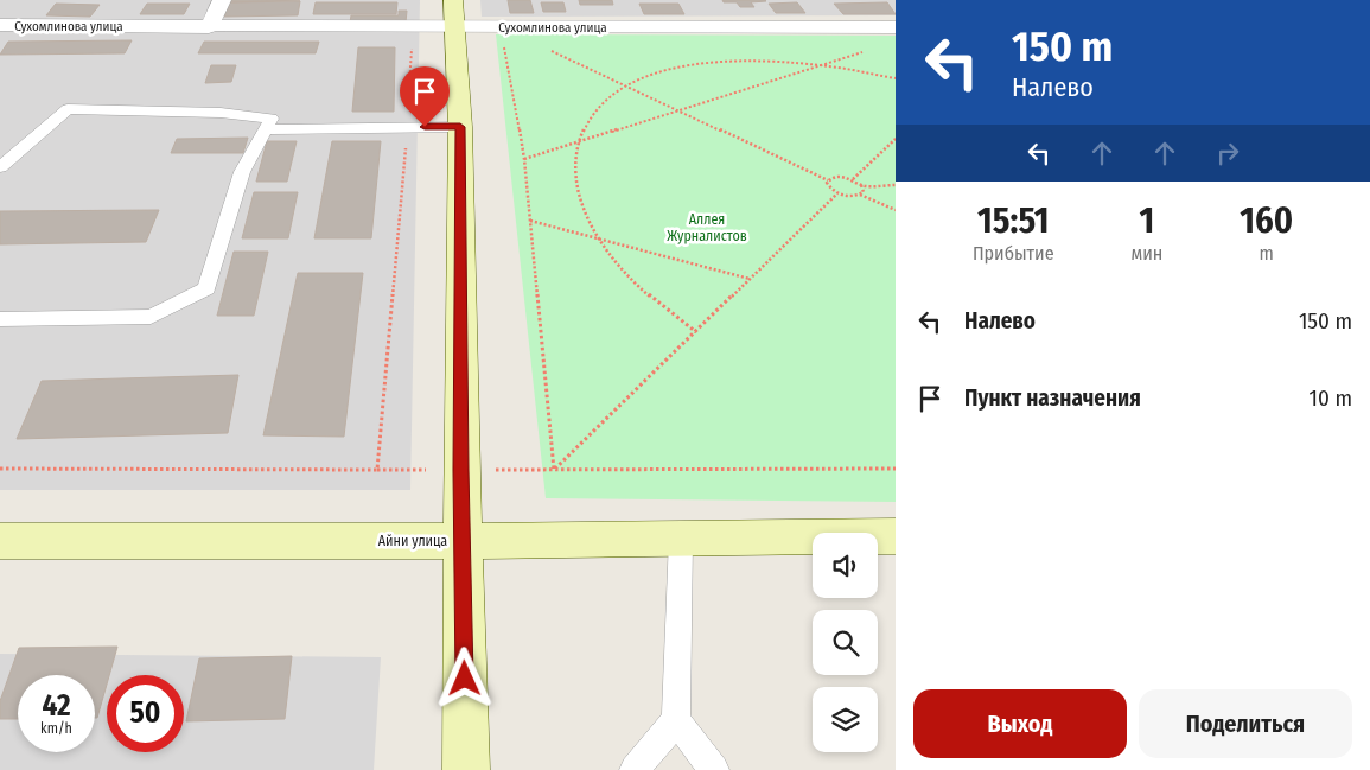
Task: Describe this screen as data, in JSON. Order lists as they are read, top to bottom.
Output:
{
  "streets": {
    "main road": ["Айни улица"],
    "street": ["Сухомлинова улица"]
  },
  "parks": ["Аллея Журналистов"],
  "page": {
    "turn": ["150 m", "Налево"],
    "eta": [
      "15:51",
      "Прибытие",
      "1",
      "мин",
      "160",
      "m"
    ],
    "list": [
      {
        "name": "Налево",
        "value": "150 m"
      },
      {
        "name": "Пункт назначения",
        "value": "10 m"
      }
    ],
    "speed": "42 km/h",
    "limit": "50",
    "buttons": ["Выход", "Поделиться"]
  }
}
